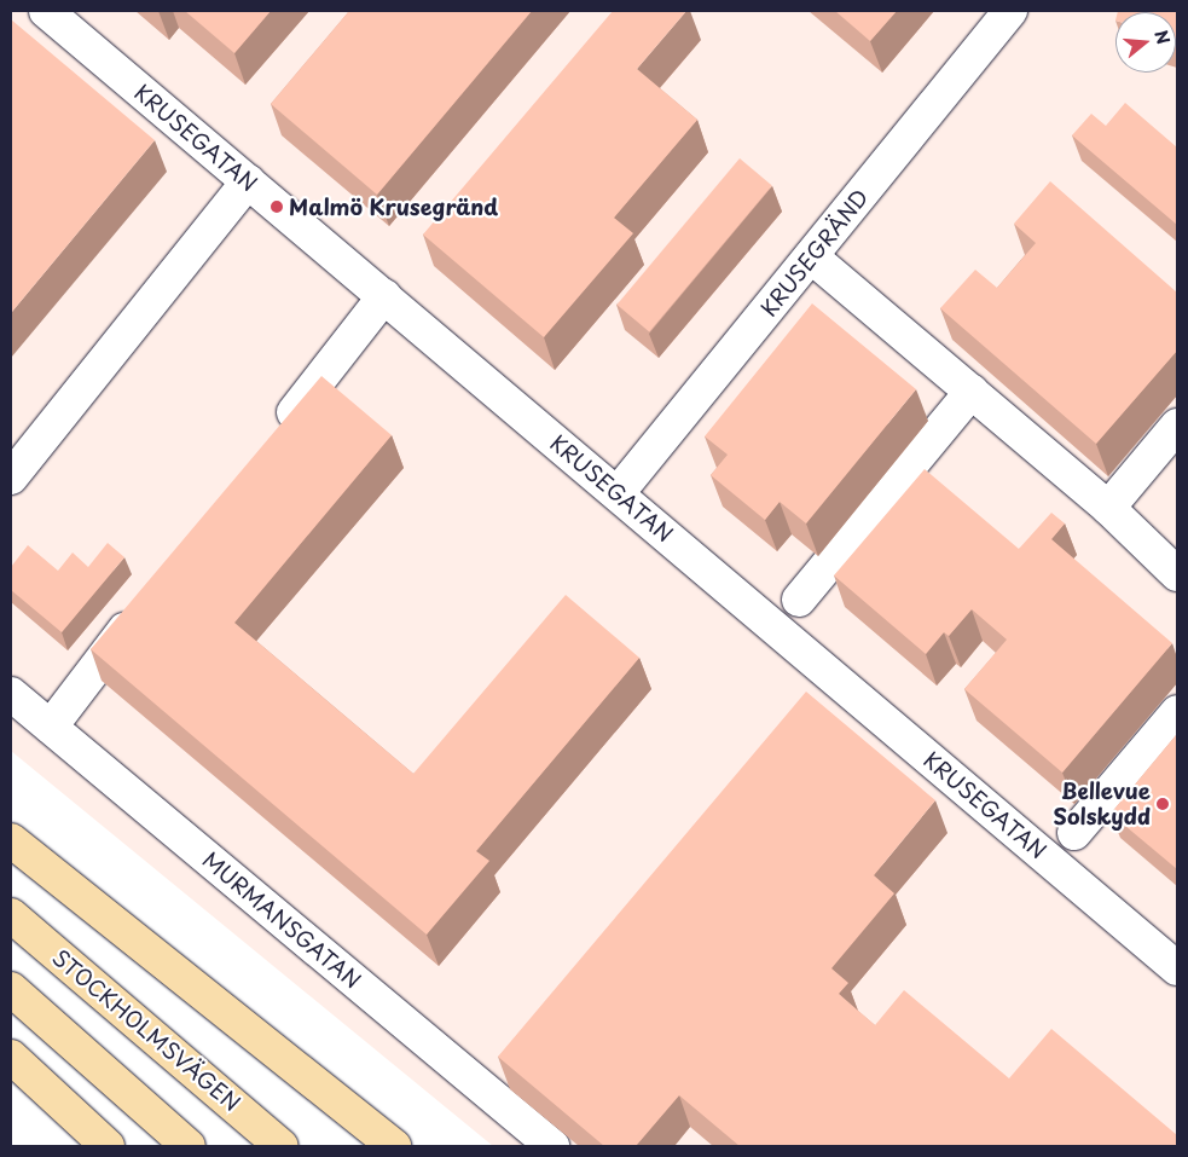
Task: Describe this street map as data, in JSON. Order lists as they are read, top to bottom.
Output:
{
  "streets": {
    "highway": ["STOCKHOLMSVÄGEN"],
    "street": ["KRUSEGATAN", "KRUSEGRÄND", "MURMANSGATAN"]
  },
  "crossings": [
    ["KRUSEGATAN", "KRUSEGRÄND"]
  ],
  "places": ["Malmö Krusegränd", "Bellevue Solskydd"],
  "north": "right"
}
